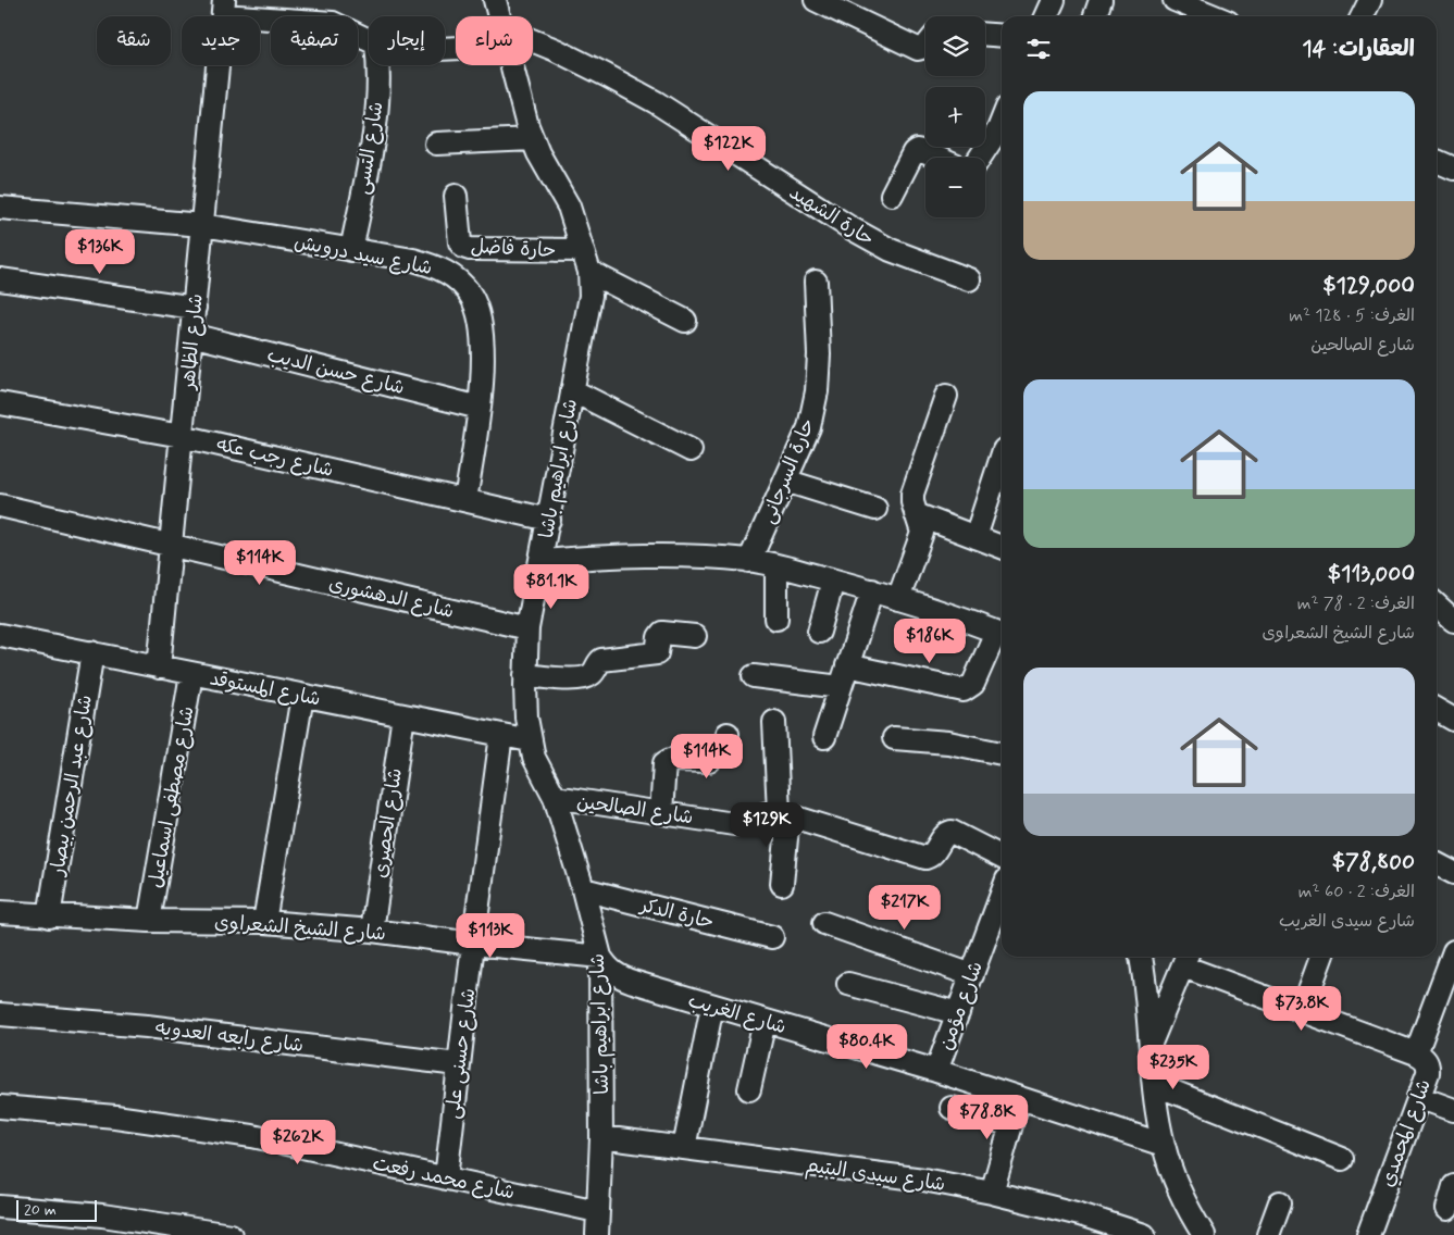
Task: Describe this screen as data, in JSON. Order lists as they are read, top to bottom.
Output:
{
  "streets": {
    "street": [
      "شارع التسى",
      "حارة الشهيد",
      "حارة فاضل",
      "شارع سيد درويش",
      "شارع الظاهر",
      "شارع حسن الديب",
      "شارع رجب عكه",
      "شارع ابراهيم باشا",
      "حارة السرجانى",
      "شارع الدهشورى",
      "شارع المستوقد",
      "شارع عبد الرحمن بيصار",
      "شارع مصطفى اسماعيل",
      "شارع الصالحين",
      "شارع الحصرى",
      "حارة الدكر",
      "شارع الشيخ الشعراوى",
      "شارع مؤمن",
      "شارع الغريب",
      "شارع رابعه العدويه",
      "شارع حسنى على",
      "شارع المحمدي",
      "شارع سيدى اليتيم",
      "شارع محمد رفعت"
    ]
  },
  "crossings": [
    ["شارع التسى", "شارع سيد درويش"],
    ["حارة فاضل", "شارع ابراهيم باشا"],
    ["شارع سيد درويش", "شارع الظاهر"],
    ["شارع سيد درويش", "شارع حسن الديب"],
    ["شارع سيد درويش", "شارع رجب عكه"],
    ["شارع الظاهر", "شارع حسن الديب"],
    ["شارع الظاهر", "شارع رجب عكه"],
    ["شارع الظاهر", "شارع الدهشورى"],
    ["شارع الظاهر", "شارع المستوقد"],
    ["شارع رجب عكه", "شارع ابراهيم باشا"],
    ["شارع ابراهيم باشا", "شارع الدهشورى"],
    ["شارع ابراهيم باشا", "شارع المستوقد"],
    ["شارع ابراهيم باشا", "شارع الصالحين"],
    ["شارع ابراهيم باشا", "حارة الدكر"],
    ["شارع ابراهيم باشا", "شارع الشيخ الشعراوى"],
    ["شارع ابراهيم باشا", "شارع الغريب"],
    ["شارع ابراهيم باشا", "شارع سيدى اليتيم"],
    ["شارع ابراهيم باشا", "شارع محمد رفعت"],
    ["شارع المستوقد", "شارع عبد الرحمن بيصار"],
    ["شارع المستوقد", "شارع مصطفى اسماعيل"],
    ["شارع المستوقد", "شارع الحصرى"],
    ["شارع المستوقد", "شارع حسنى على"],
    ["شارع عبد الرحمن بيصار", "شارع الشيخ الشعراوى"],
    ["شارع مصطفى اسماعيل", "شارع الشيخ الشعراوى"],
    ["شارع الحصرى", "شارع الشيخ الشعراوى"],
    ["شارع الشيخ الشعراوى", "شارع الغريب"],
    ["شارع الشيخ الشعراوى", "شارع حسنى على"],
    ["شارع مؤمن", "شارع الغريب"],
    ["شارع رابعه العدويه", "شارع حسنى على"],
    ["شارع حسنى على", "شارع محمد رفعت"]
  ],
  "scale_bar": "20 m",
  "page": {
    "map_buttons": ["+", "−"],
    "chip": [
      "شراء",
      "إيجار",
      "تصفية",
      "جديد",
      "شقة"
    ],
    "heading": "العقارات: 14",
    "list": [
      {
        "name": "$129,000",
        "note": "الغرف: 5 · 128 m² · شارع الصالحين"
      },
      {
        "name": "$113,000",
        "note": "الغرف: 2 · 78 m² · شارع الشيخ الشعراوى"
      },
      {
        "name": "$78,800",
        "note": "الغرف: 2 · 60 m² · شارع سيدى الغريب"
      }
    ],
    "price": [
      "$122K",
      "$136K",
      "$114K",
      "$81.1K",
      "$186K",
      "$114K",
      "$129K",
      "$217K",
      "$113K",
      "$73.8K",
      "$80.4K",
      "$235K",
      "$78.8K",
      "$262K"
    ],
    "scale": "20 m"
  }
}
